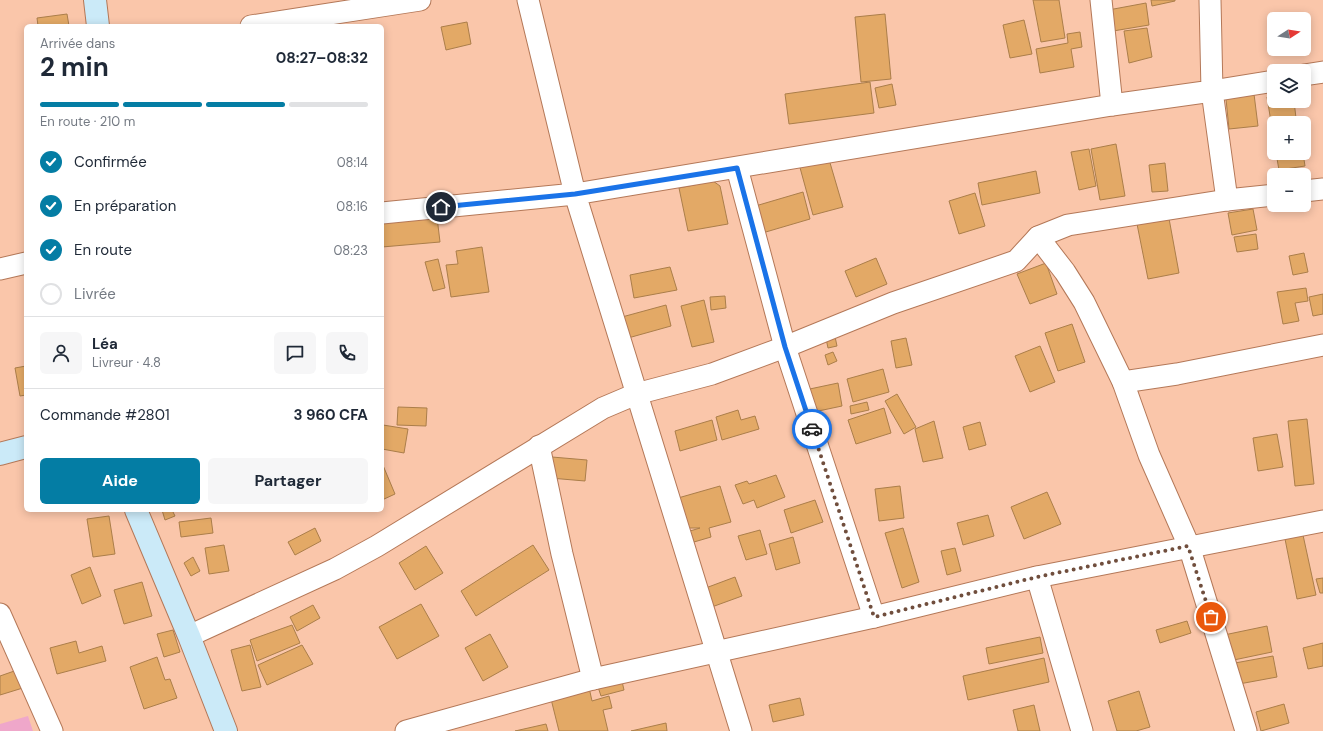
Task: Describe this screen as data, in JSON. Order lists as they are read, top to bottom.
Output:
{
  "north": "right",
  "page": {
    "map_buttons": ["+", "−"],
    "heading": ["2 min", "Arrivée dans", "08:27–08:32"],
    "panel": [
      "Léa",
      "Livreur · 4.8",
      "Commande #2801",
      "3 960 CFA"
    ],
    "bar": "En route · 210 m",
    "list": [
      ["Confirmée", "08:14"],
      ["En préparation", "08:16"],
      ["En route", "08:23"],
      "Livrée"
    ],
    "buttons": ["Aide", "Partager"]
  }
}
